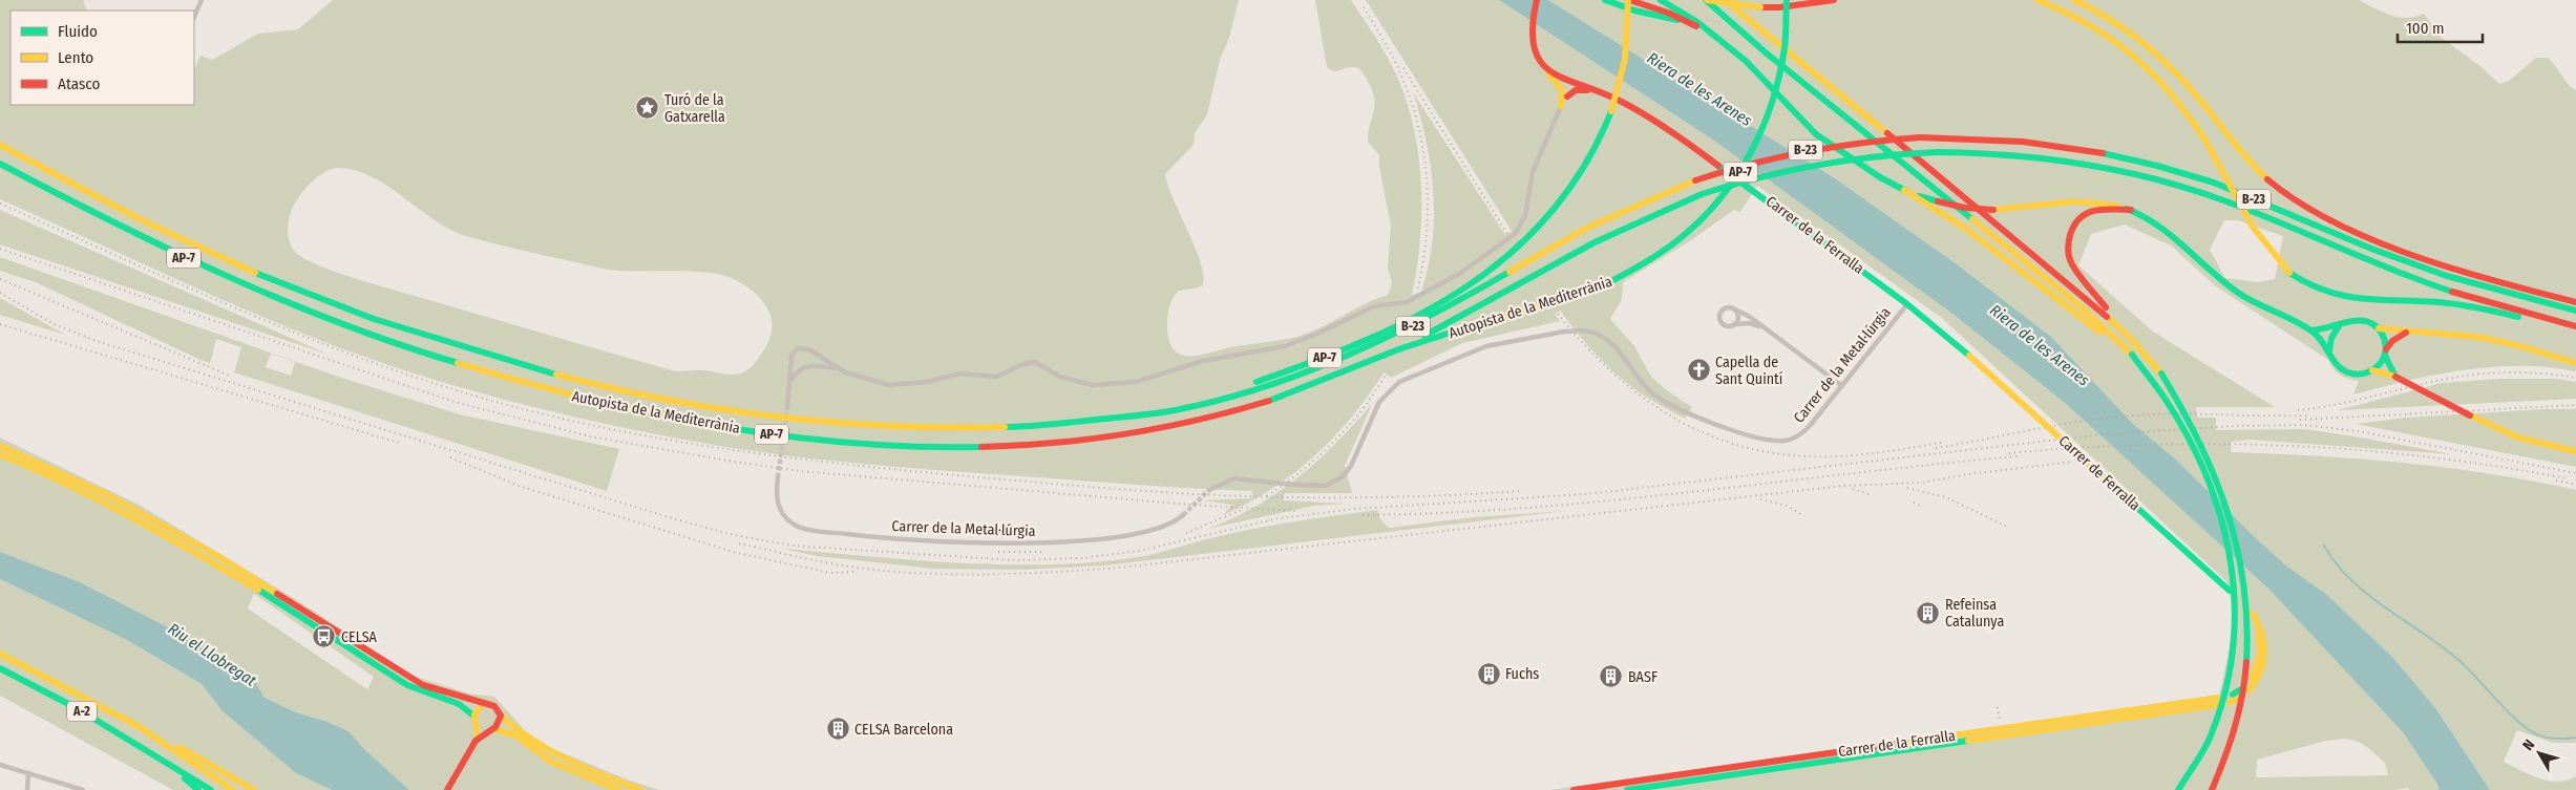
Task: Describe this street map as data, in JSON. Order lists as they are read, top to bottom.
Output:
{
  "streets": {
    "main road": [
      "B-23",
      "AP-7",
      "Carrer de la Ferralla",
      "Autopista de la Mediterrània",
      "Carrer de Ferralla",
      "A-2"
    ],
    "street": ["Carrer de la Metal·lúrgia"]
  },
  "crossings": [
    ["B-23", "AP-7"],
    ["B-23", "Autopista de la Mediterrània"],
    ["AP-7", "Autopista de la Mediterrània"],
    ["Carrer de la Ferralla", "Carrer de la Metal·lúrgia"],
    ["Carrer de la Ferralla", "Carrer de Ferralla"]
  ],
  "water": ["Riera de les Arenes", "Riu el Llobregat"],
  "places": {
    "place": ["Turó de la Gatxarella"],
    "church": ["Capella de Sant Quintí"],
    "building": [
      "Refeinsa Catalunya",
      "Fuchs",
      "BASF",
      "CELSA Barcelona"
    ],
    "bus stop": ["CELSA"]
  },
  "legend": ["Fluido", "Lento", "Atasco"],
  "scale_bar": "100 m",
  "north": "top left"
}
